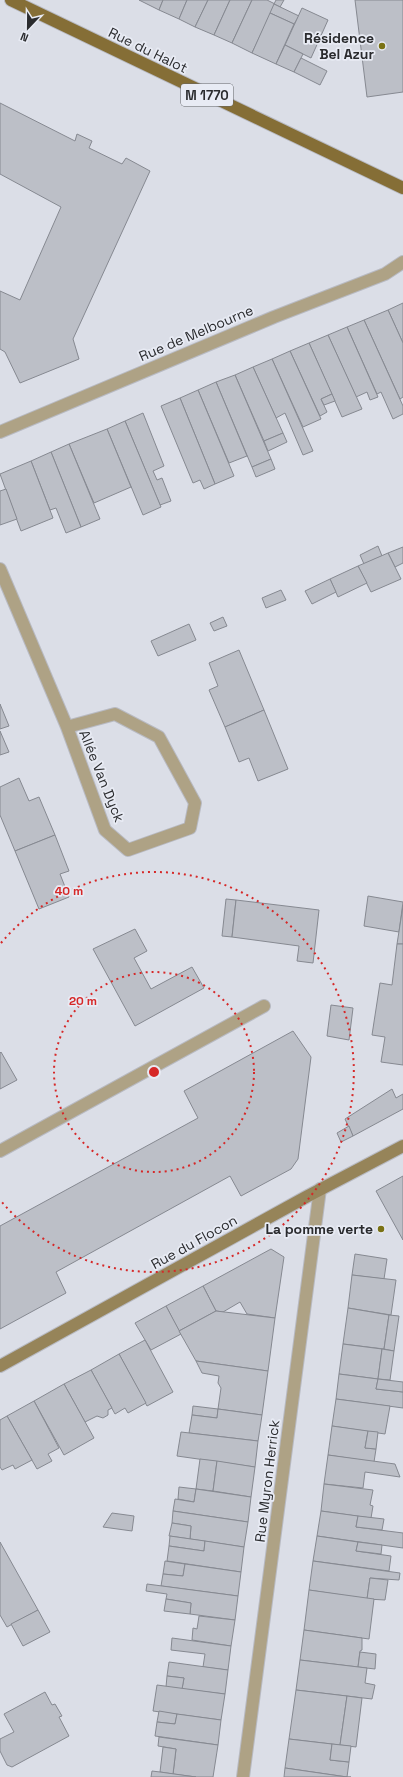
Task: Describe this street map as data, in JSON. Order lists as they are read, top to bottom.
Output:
{
  "streets": {
    "main road": ["Rue du Halot", "M 1770"],
    "street": [
      "Rue de Melbourne",
      "Allée Van Dyck",
      "Rue du Flocon",
      "Rue Myron Herrick"
    ]
  },
  "crossings": [
    ["Rue du Flocon", "Rue Myron Herrick"]
  ],
  "places": ["Résidence Bel Azur", "La pomme verte"],
  "north": "bottom",
  "rings": ["40 m", "20 m"]
}
